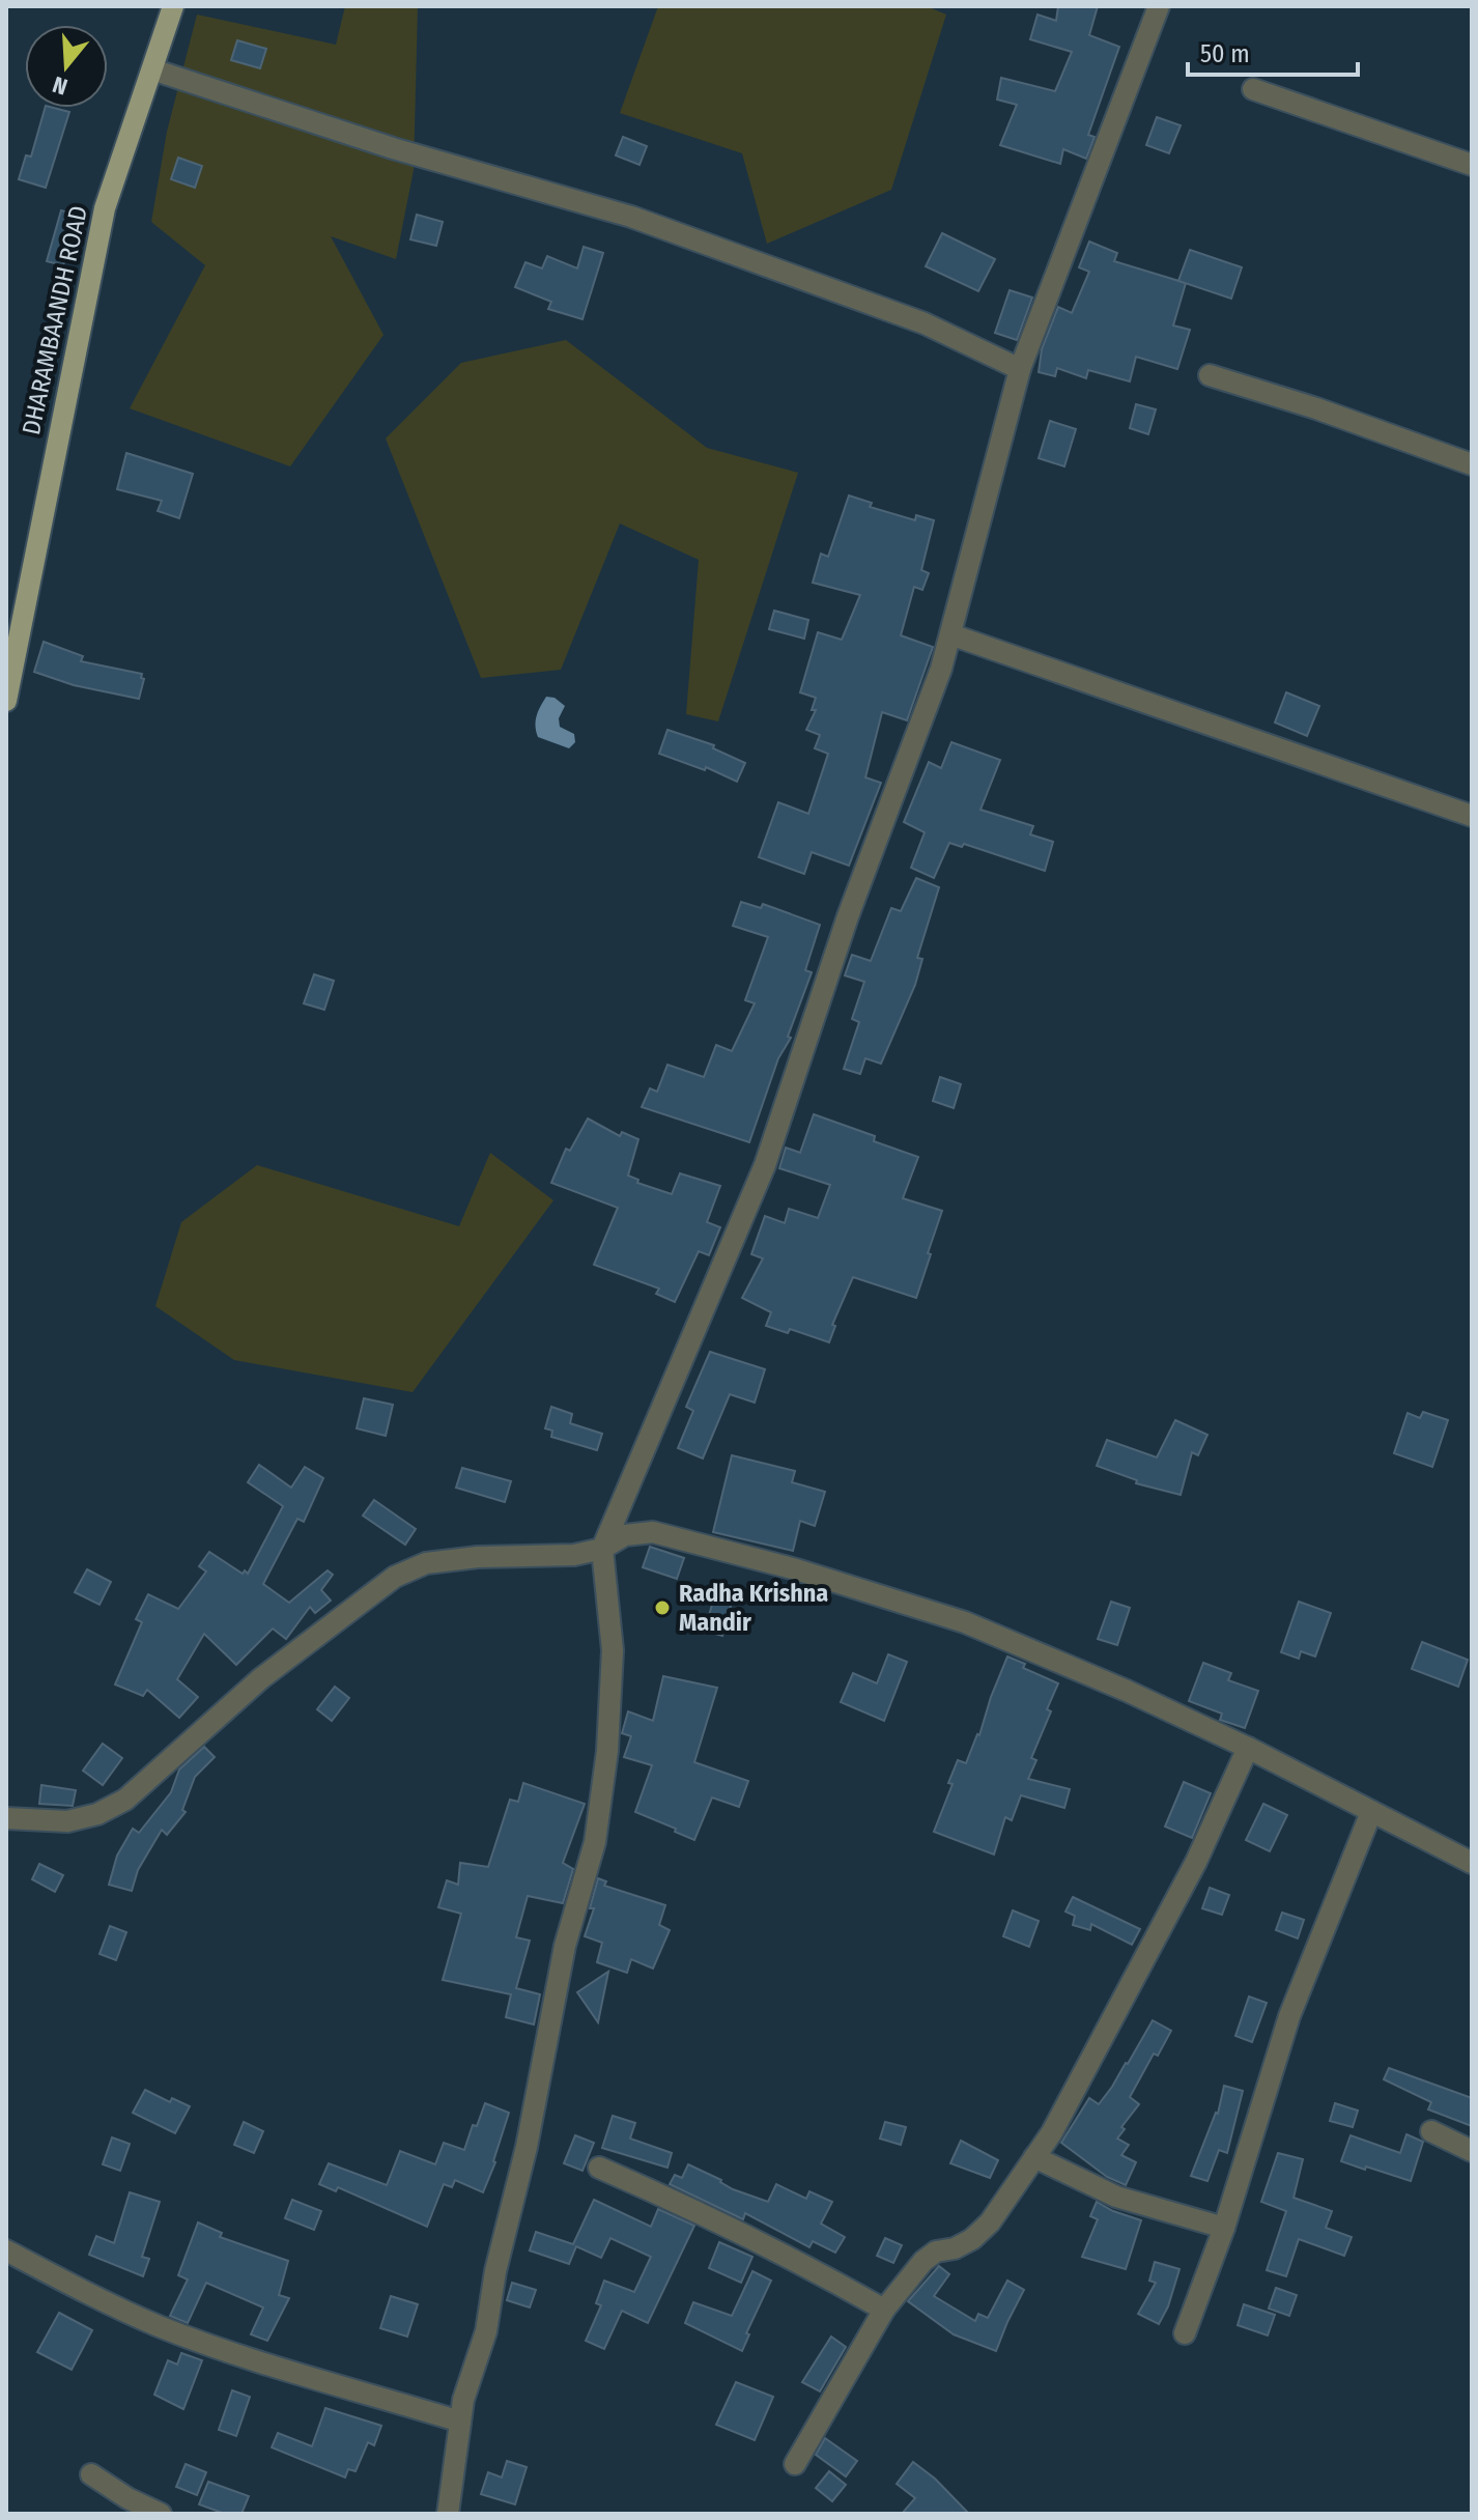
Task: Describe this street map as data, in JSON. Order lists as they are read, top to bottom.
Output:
{
  "streets": {
    "main road": ["DHARAMBAANDH ROAD"]
  },
  "places": ["Radha Krishna Mandir"],
  "scale_bar": "50 m",
  "north": "bottom"
}
